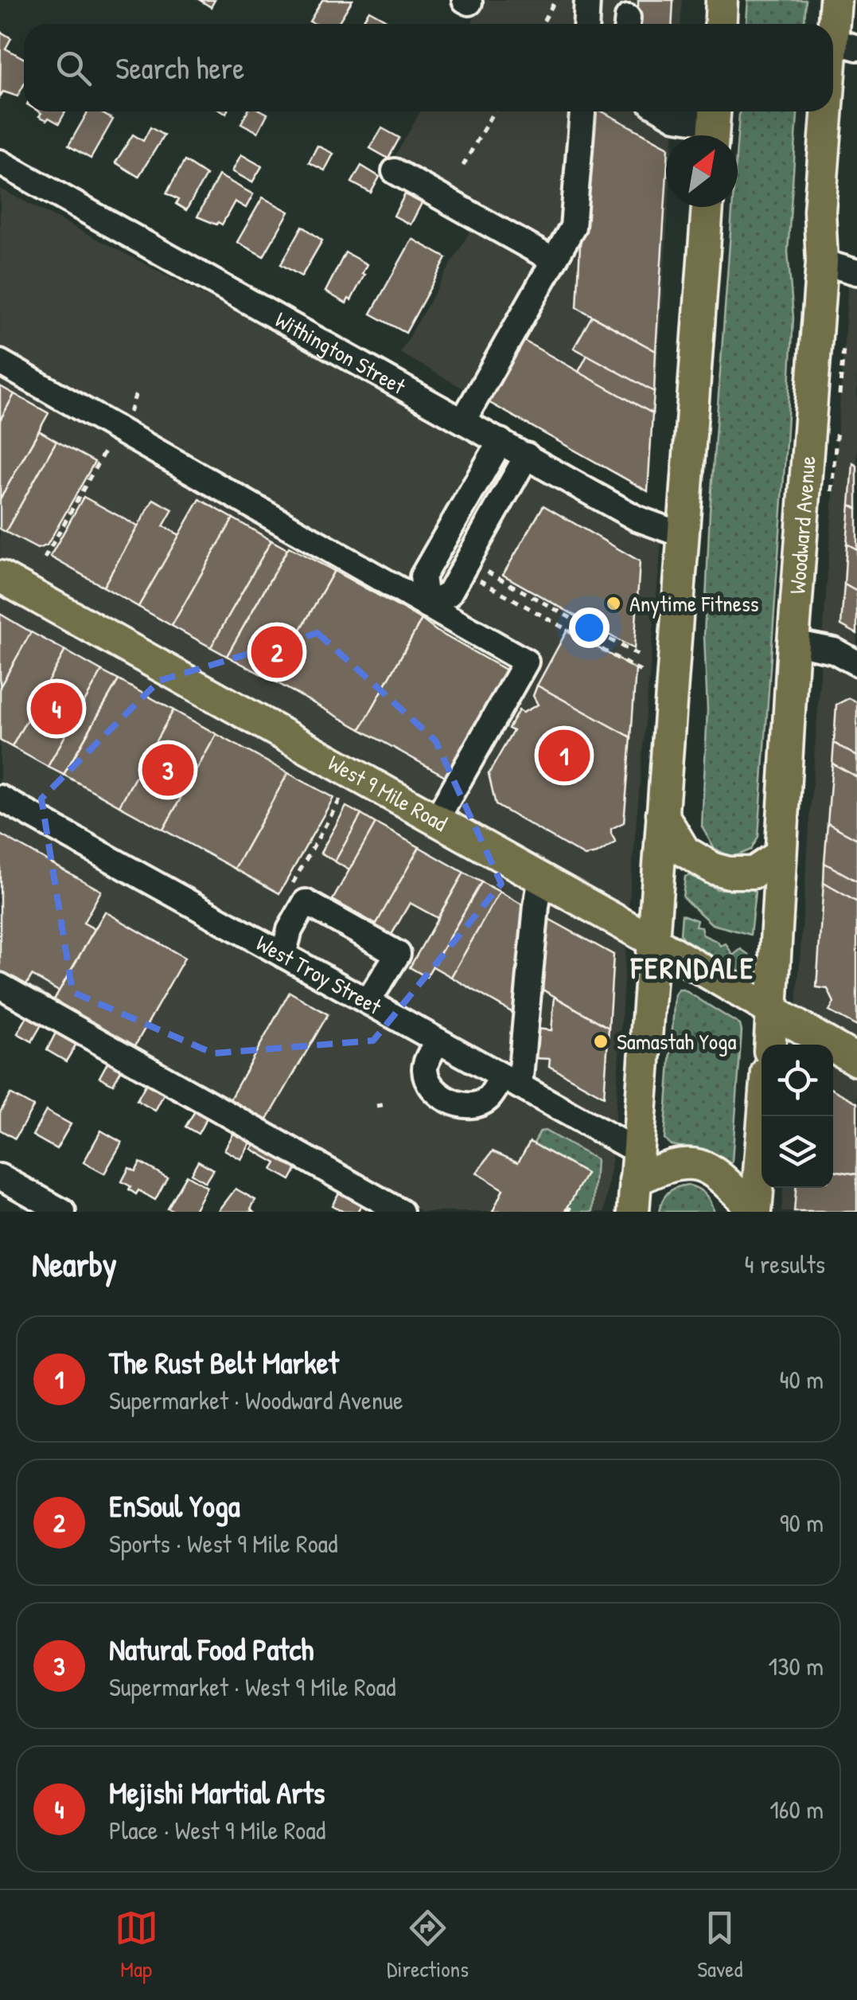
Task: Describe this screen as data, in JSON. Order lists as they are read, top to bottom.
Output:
{
  "streets": {
    "main road": ["Woodward Avenue", "West 9 Mile Road"],
    "street": ["Withington Street", "West Troy Street"]
  },
  "crossings": [
    ["Woodward Avenue", "West 9 Mile Road"]
  ],
  "districts": ["FERNDALE"],
  "places": ["Anytime Fitness", "Samastah Yoga"],
  "north": "top right",
  "page": {
    "search": "Search here",
    "pins": [
      "2",
      "4",
      "1",
      "3"
    ],
    "heading": ["Nearby", "4 results"],
    "list": [
      {
        "mark": "1",
        "name": "The Rust Belt Market",
        "note": "Supermarket · Woodward Avenue",
        "value": "40 m"
      },
      {
        "mark": "2",
        "name": "EnSoul Yoga",
        "note": "Sports · West 9 Mile Road",
        "value": "90 m"
      },
      {
        "mark": "3",
        "name": "Natural Food Patch",
        "note": "Supermarket · West 9 Mile Road",
        "value": "130 m"
      },
      {
        "mark": "4",
        "name": "Mejishi Martial Arts",
        "note": "Place · West 9 Mile Road",
        "value": "160 m"
      }
    ],
    "nav": ["Map", "Directions", "Saved"]
  }
}
